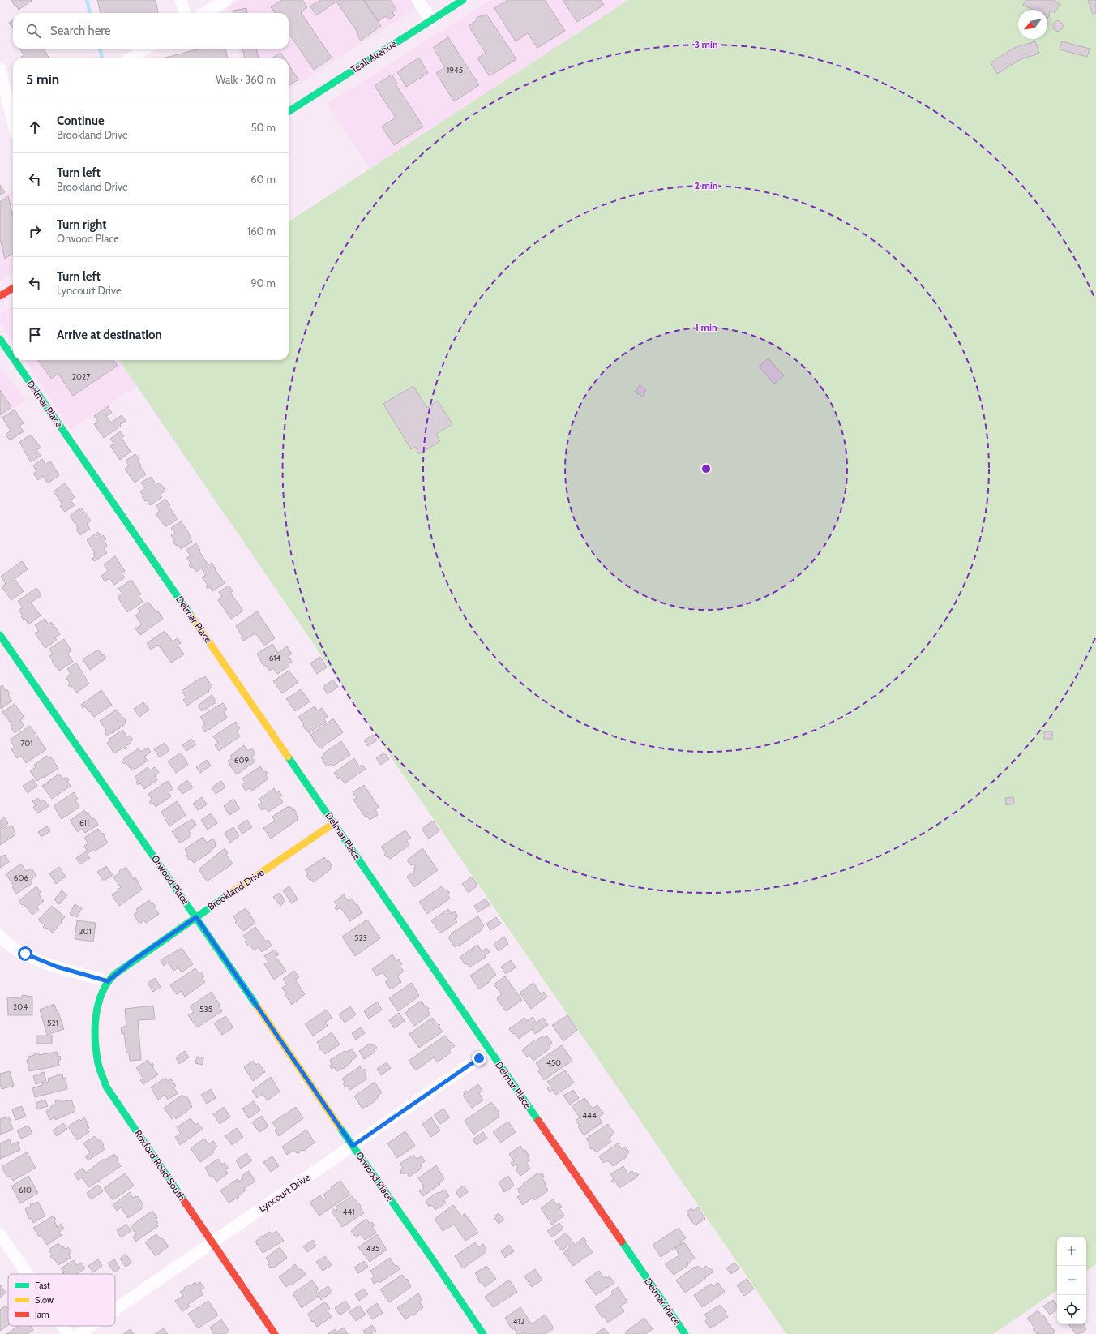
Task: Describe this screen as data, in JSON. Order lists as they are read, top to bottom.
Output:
{
  "streets": {
    "street": [
      "Teall Avenue",
      "Delmar Place",
      "Orwood Place",
      "Brookland Drive",
      "Roxford Road South",
      "Lyncourt Drive"
    ]
  },
  "crossings": [
    ["Delmar Place", "Brookland Drive"],
    ["Delmar Place", "Lyncourt Drive"],
    ["Orwood Place", "Brookland Drive"],
    ["Orwood Place", "Lyncourt Drive"],
    ["Brookland Drive", "Roxford Road South"],
    ["Roxford Road South", "Lyncourt Drive"]
  ],
  "house_numbers": [
    "1945",
    "2027",
    "614",
    "701",
    "609",
    "611",
    "606",
    "201",
    "523",
    "204",
    "535",
    "521",
    "450",
    "444",
    "610",
    "441",
    "435",
    "412"
  ],
  "legend": ["Fast", "Slow", "Jam"],
  "north": "bottom left",
  "page": {
    "search": "Search here",
    "heading": ["5 min", "Walk · 360 m"],
    "list": [
      ["Continue", "Brookland Drive", "50 m"],
      ["Turn left", "Brookland Drive", "60 m"],
      ["Turn right", "Orwood Place", "160 m"],
      ["Turn left", "Lyncourt Drive", "90 m"],
      "Arrive at destination"
    ],
    "map_buttons": ["+", "−"]
  },
  "rings": ["3 min", "2 min", "1 min"]
}
